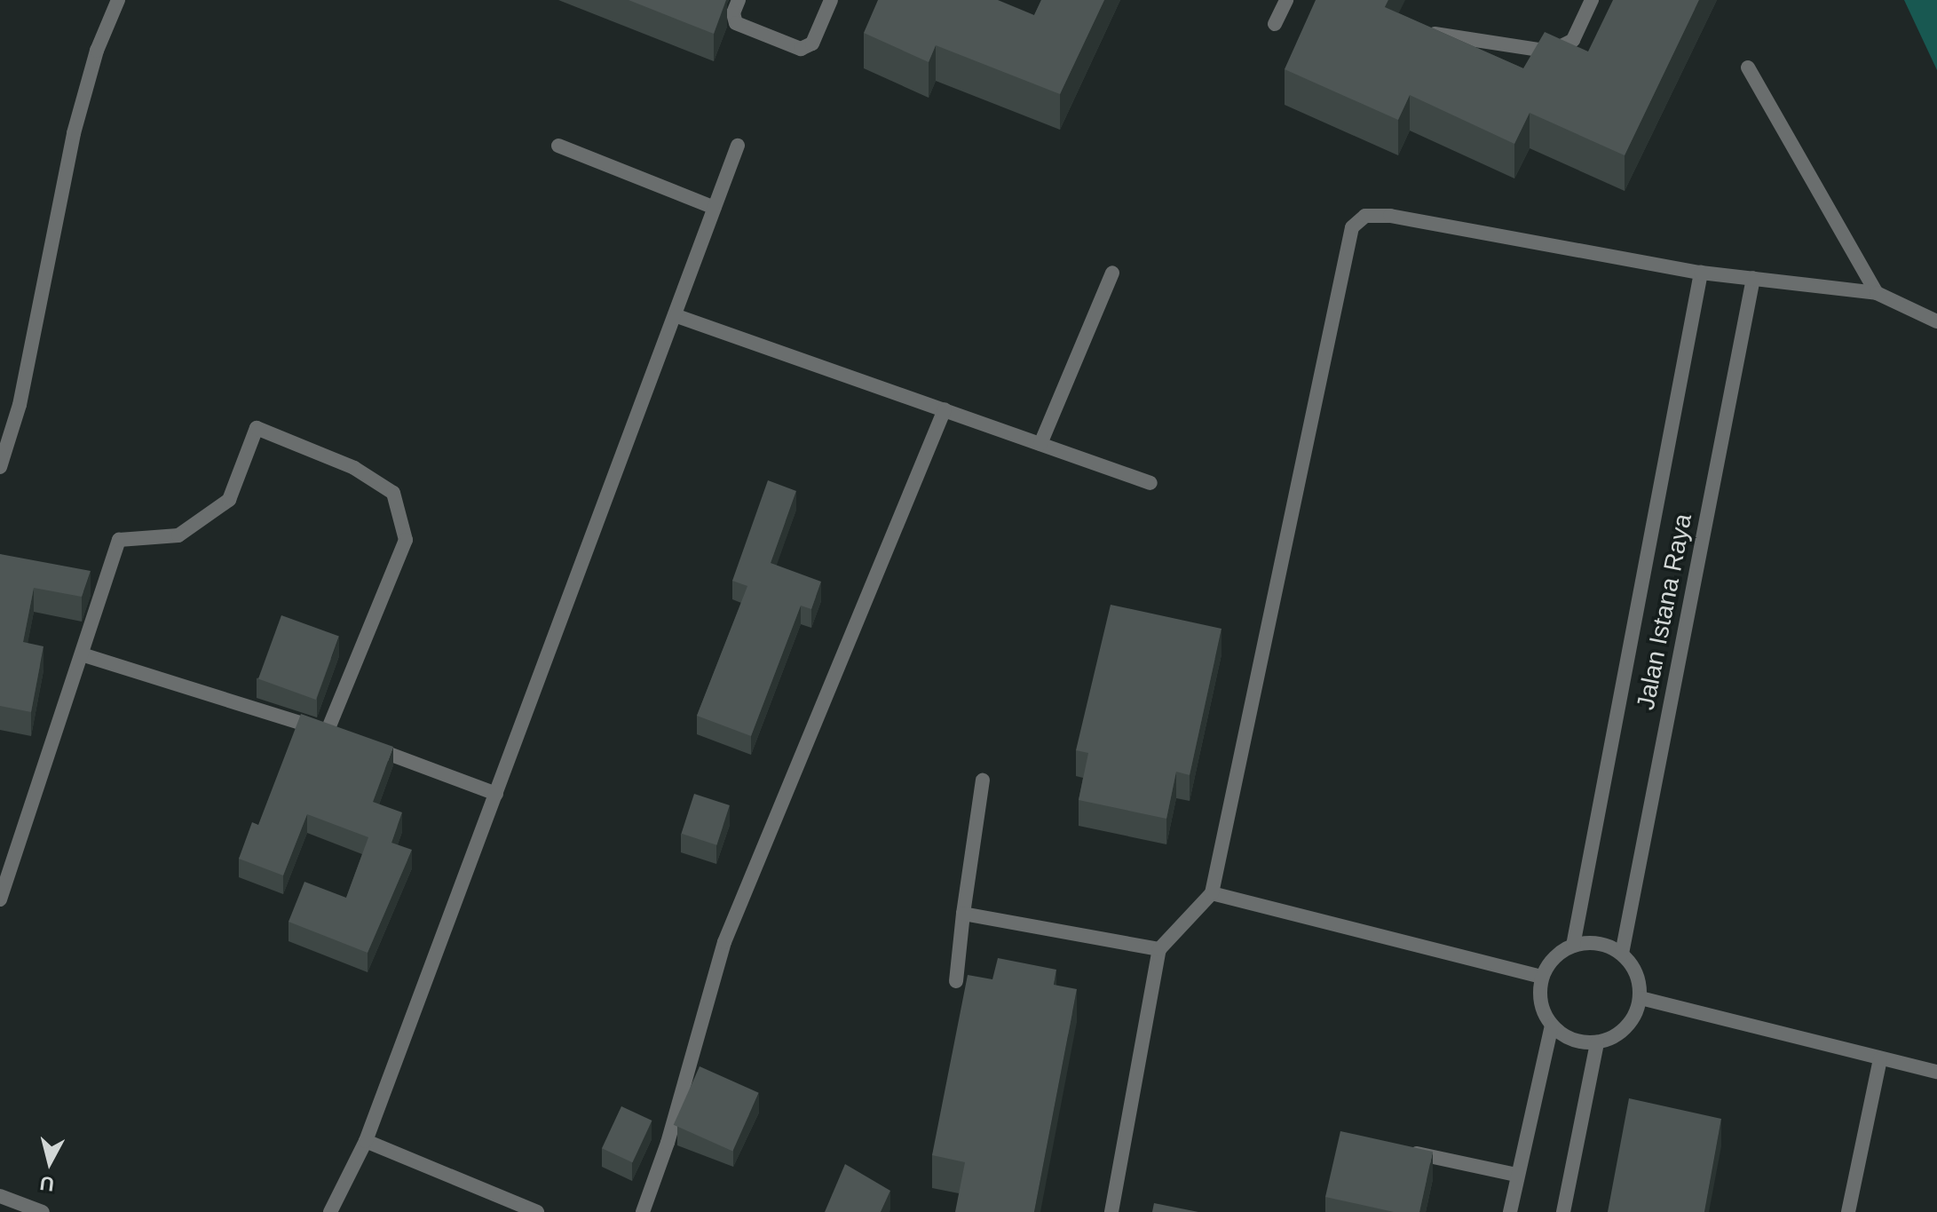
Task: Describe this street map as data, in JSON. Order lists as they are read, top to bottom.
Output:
{
  "streets": {
    "street": ["Jalan Istana Raya"]
  },
  "north": "bottom"
}
